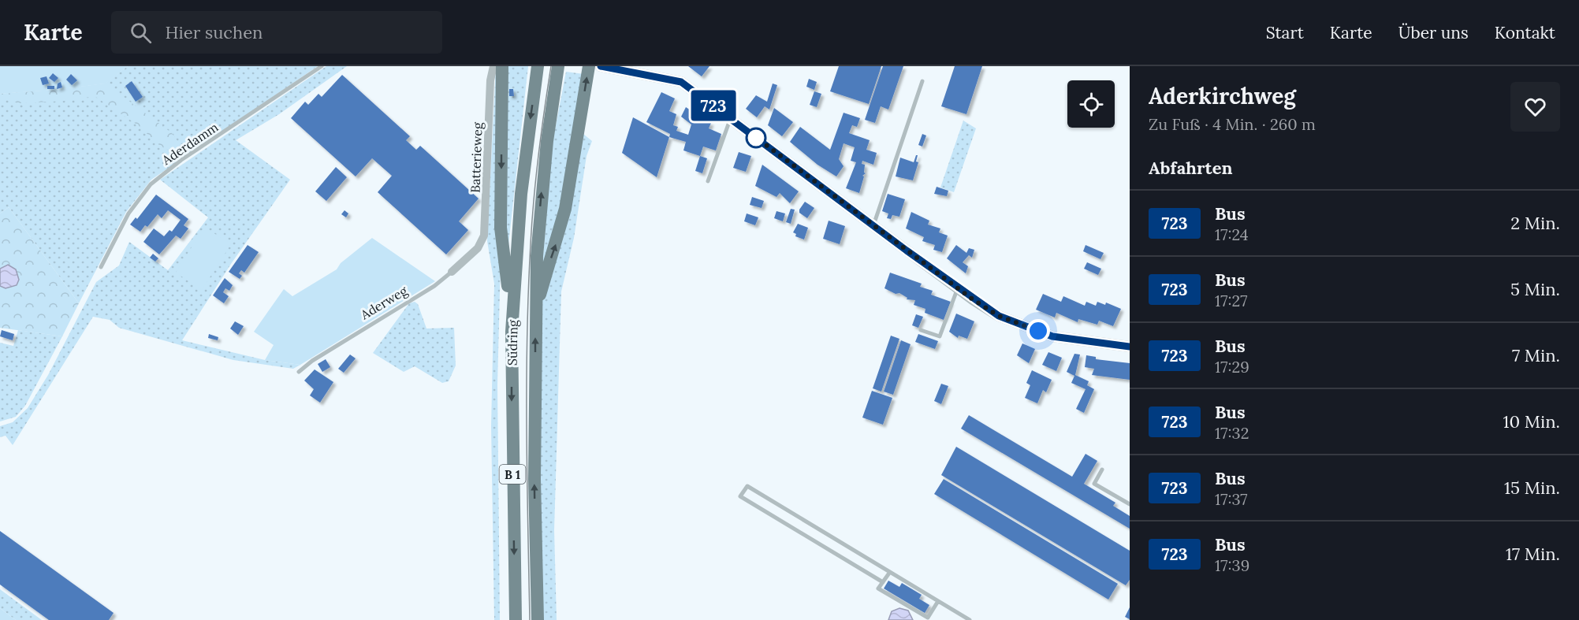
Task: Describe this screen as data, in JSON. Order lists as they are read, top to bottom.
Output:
{
  "streets": {
    "main road": ["Südring", "B 1"],
    "street": ["Batterieweg", "Aderweg"],
    "lane": ["Aderdamm"]
  },
  "crossings": [
    ["Batterieweg", "Aderweg"]
  ],
  "lines": ["bus line 723"],
  "page": {
    "header": "Karte",
    "search": "Hier suchen",
    "nav": [
      "Start",
      "Karte",
      "Über uns",
      "Kontakt"
    ],
    "on_map": "723",
    "heading": [
      ["Aderkirchweg", "Zu Fuß · 4 Min. · 260 m"],
      "Abfahrten"
    ],
    "list": [
      {
        "mark": "723",
        "name": "Bus",
        "note": "17:24",
        "value": "2 Min."
      },
      {
        "mark": "723",
        "name": "Bus",
        "note": "17:27",
        "value": "5 Min."
      },
      {
        "mark": "723",
        "name": "Bus",
        "note": "17:29",
        "value": "7 Min."
      },
      {
        "mark": "723",
        "name": "Bus",
        "note": "17:32",
        "value": "10 Min."
      },
      {
        "mark": "723",
        "name": "Bus",
        "note": "17:37",
        "value": "15 Min."
      },
      {
        "mark": "723",
        "name": "Bus",
        "note": "17:39",
        "value": "17 Min."
      }
    ]
  }
}
